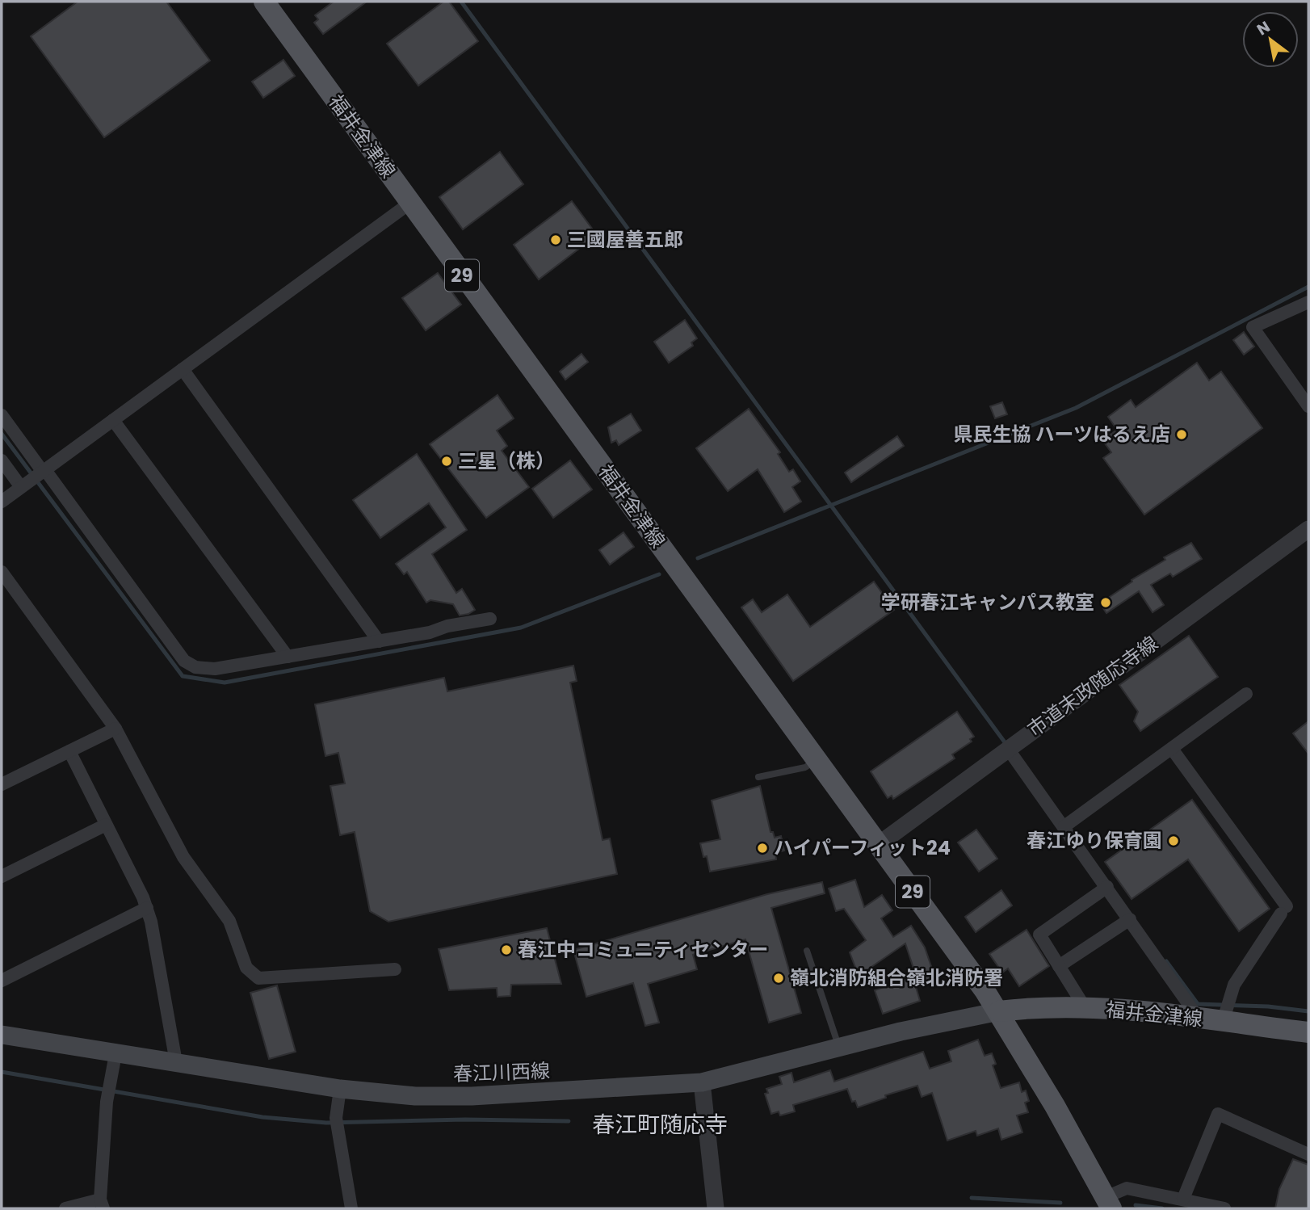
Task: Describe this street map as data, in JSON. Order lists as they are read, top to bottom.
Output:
{
  "streets": {
    "main road": ["福井金津線", "29", "春江川西線"],
    "street": ["市道末政随応寺線"]
  },
  "crossings": [
    ["福井金津線", "市道末政随応寺線"],
    ["福井金津線", "春江川西線"]
  ],
  "districts": ["春江町随応寺"],
  "places": [
    "三國屋善五郎",
    "県民生協 ハーツはるえ店",
    "三星（株）",
    "学研春江キャンパス教室",
    "春江ゆり保育園",
    "ハイパーフィット24",
    "春江中コミュニティセンター",
    "嶺北消防組合嶺北消防署"
  ],
  "north": "top left"
}
